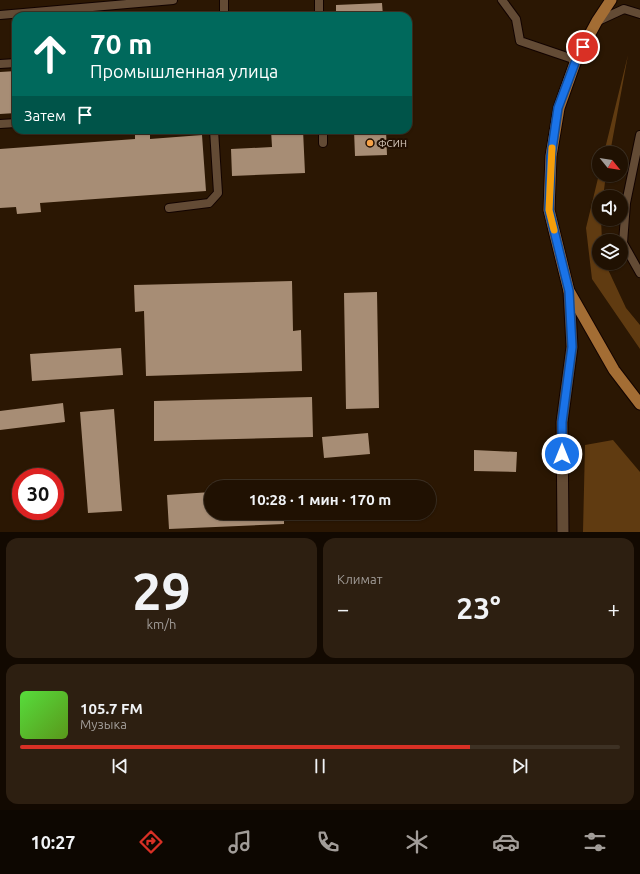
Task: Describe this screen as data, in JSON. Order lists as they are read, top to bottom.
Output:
{
  "places": ["ФСИН"],
  "north": "bottom right",
  "page": {
    "turn": ["70 m", "Промышленная улица"],
    "then": "Затем",
    "limit": "30",
    "trip": "10:28 · 1 мин · 170 m",
    "tile": [
      ["29", "km/h"],
      "Климат"
    ],
    "heat": ["−", "23°", "+"],
    "song": ["105.7 FM", "Музыка"],
    "tabs": "10:27"
  }
}
